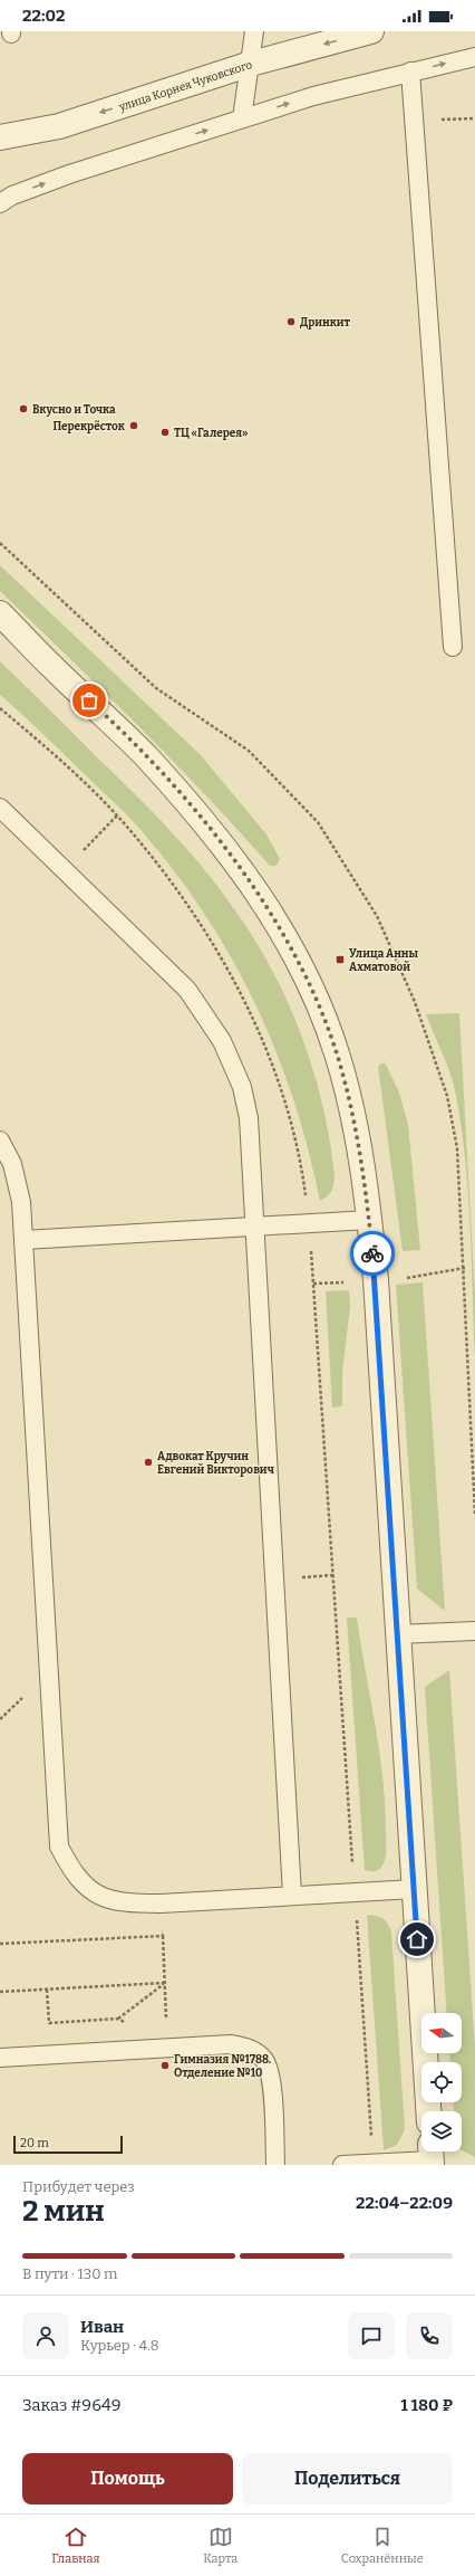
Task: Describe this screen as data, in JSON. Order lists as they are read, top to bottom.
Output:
{
  "streets": {
    "street": ["улица Корнея Чуковского"]
  },
  "one_way": ["улица Корнея Чуковского"],
  "places": {
    "other": [
      "Дринкит",
      "Вкусно и Точка",
      "Перекрёсток",
      "ТЦ «Галерея»",
      "Адвокат Кручин Евгений Викторович",
      "Гимназия №1788. Отделение №10"
    ],
    "transit": ["Улица Анны Ахматовой"]
  },
  "scale_bar": "20 m",
  "north": "left",
  "page": {
    "status": "22:02",
    "scale": "20 m",
    "heading": ["2 мин", "Прибудет через", "22:04–22:09"],
    "panel": [
      "Иван",
      "Курьер · 4.8",
      "Заказ #9649",
      "1 180 ₽"
    ],
    "bar": "В пути · 130 m",
    "buttons": ["Помощь", "Поделиться"],
    "tabs": ["Главная", "Карта", "Сохранённые"]
  }
}
